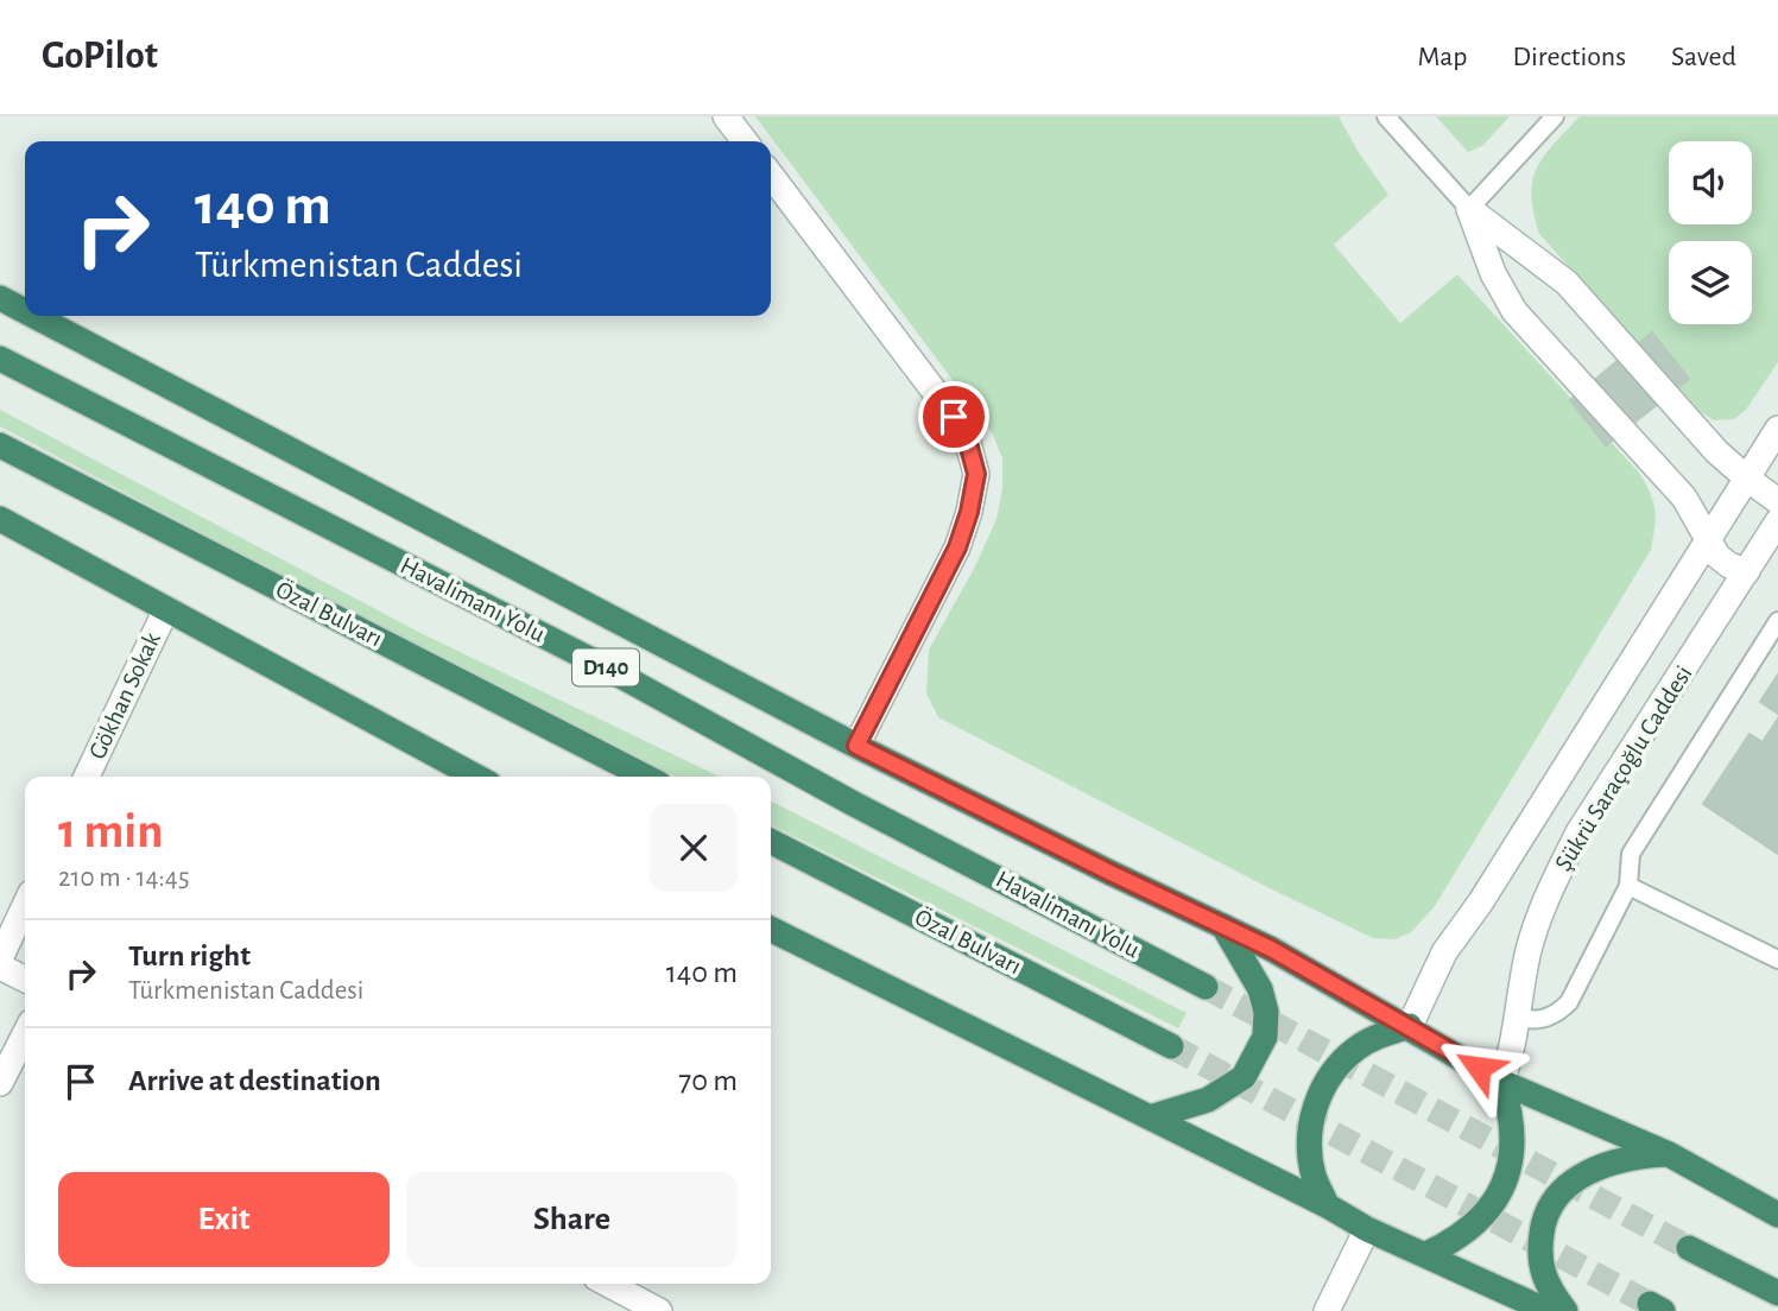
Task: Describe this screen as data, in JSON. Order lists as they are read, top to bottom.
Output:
{
  "streets": {
    "highway": ["Havalimanı Yolu", "Özal Bulvarı", "D140"],
    "street": ["Gökhan Sokak", "Şükrü Saraçoğlu Caddesi"]
  },
  "page": {
    "header": "GoPilot",
    "nav": ["Map", "Directions", "Saved"],
    "turn": ["140 m", "Türkmenistan Caddesi"],
    "heading": ["1 min", "210 m · 14:45"],
    "list": [
      {
        "name": "Turn right",
        "note": "Türkmenistan Caddesi",
        "value": "140 m"
      },
      {
        "name": "Arrive at destination",
        "value": "70 m"
      }
    ],
    "buttons": ["Exit", "Share"]
  }
}
